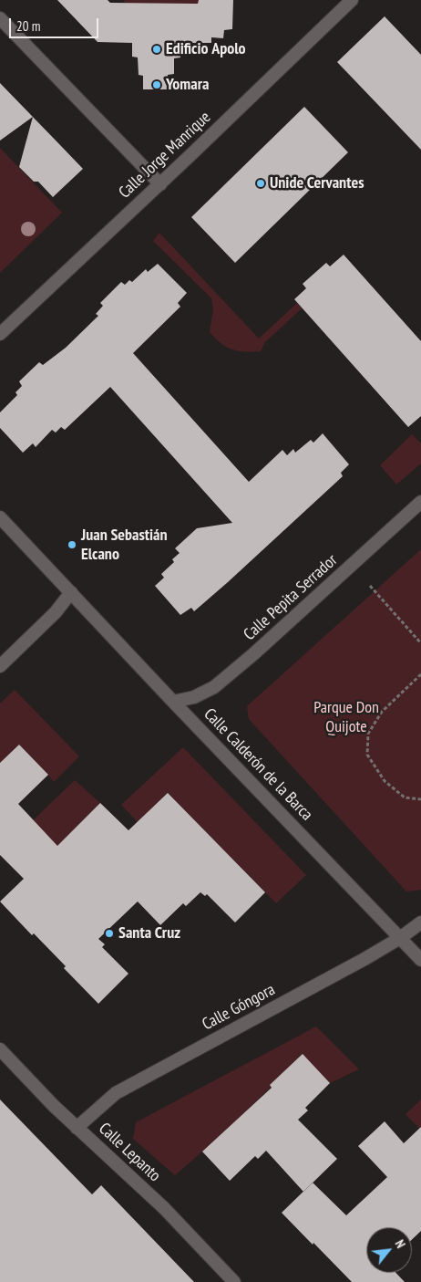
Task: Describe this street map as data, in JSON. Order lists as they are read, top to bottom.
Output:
{
  "streets": {
    "street": [
      "Calle Jorge Manrique",
      "Calle Pepita Serrador",
      "Calle Calderón de la Barca",
      "Calle Góngora",
      "Calle Lepanto"
    ]
  },
  "crossings": [
    ["Calle Pepita Serrador", "Calle Calderón de la Barca"],
    ["Calle Calderón de la Barca", "Calle Góngora"],
    ["Calle Góngora", "Calle Lepanto"]
  ],
  "parks": ["Parque Don Quijote"],
  "places": [
    "Edificio Apolo",
    "Yomara",
    "Unide Cervantes",
    "Juan Sebastián Elcano",
    "Santa Cruz"
  ],
  "scale_bar": "20 m",
  "north": "top right"
}
